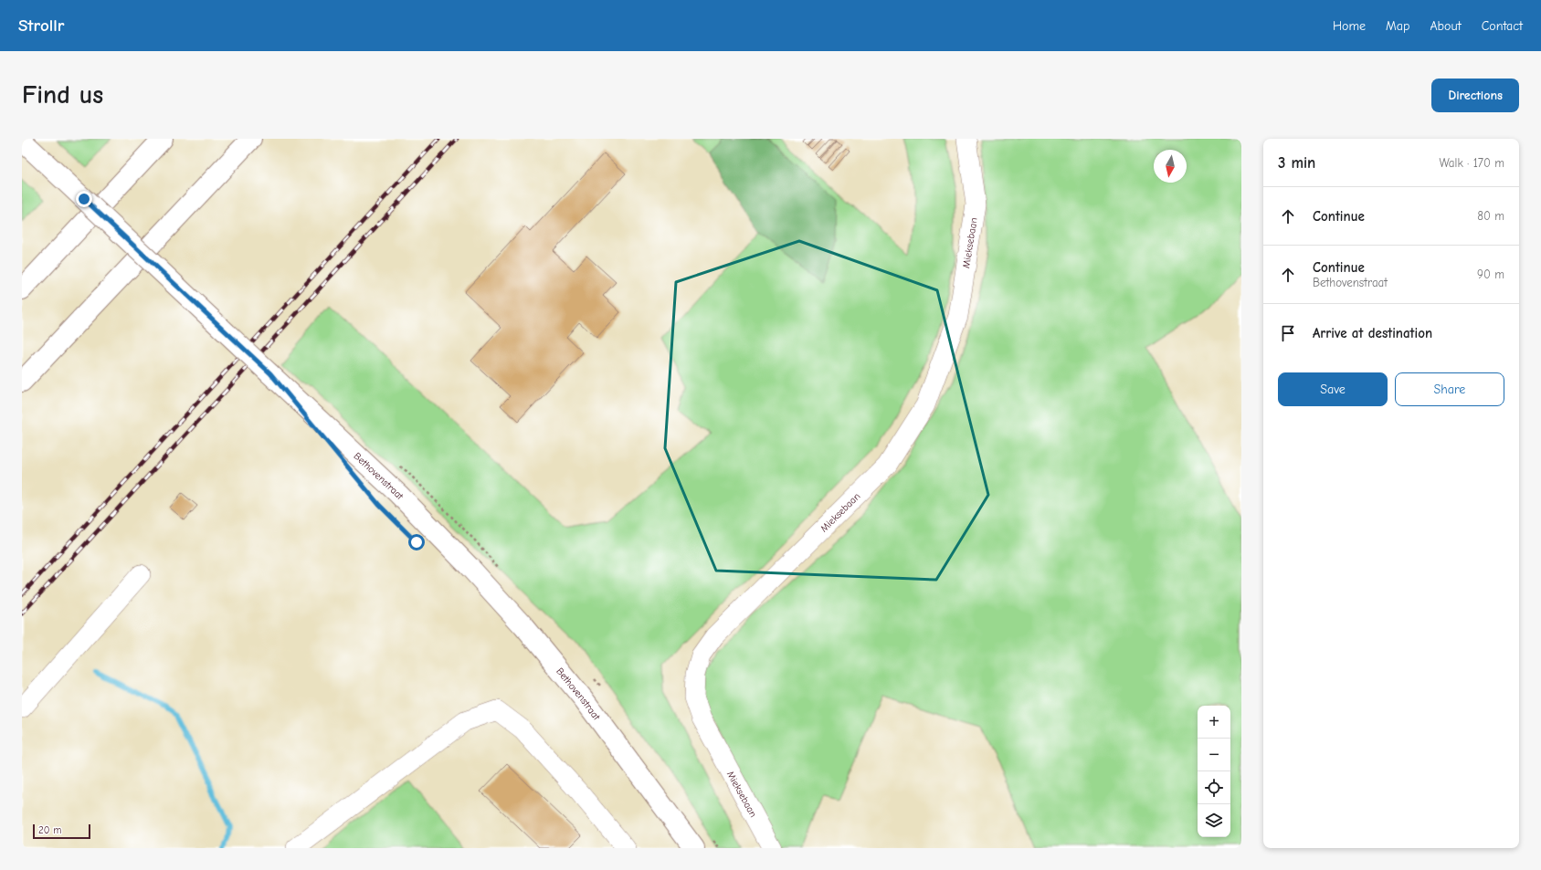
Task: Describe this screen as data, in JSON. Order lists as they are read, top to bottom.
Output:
{
  "streets": {
    "main road": ["Bethovenstraat"],
    "street": ["Mieksebaan"]
  },
  "scale_bar": "20 m",
  "north": "bottom",
  "page": {
    "header": "Strollr",
    "nav": [
      "Home",
      "Map",
      "About",
      "Contact"
    ],
    "buttons": [
      "Directions",
      ["Save", "Share"]
    ],
    "title": "Find us",
    "heading": ["3 min", "Walk · 170 m"],
    "list": [
      ["Continue", "80 m"],
      ["Continue", "Bethovenstraat", "90 m"],
      "Arrive at destination"
    ],
    "map_buttons": ["+", "−"],
    "scale": "20 m"
  }
}
